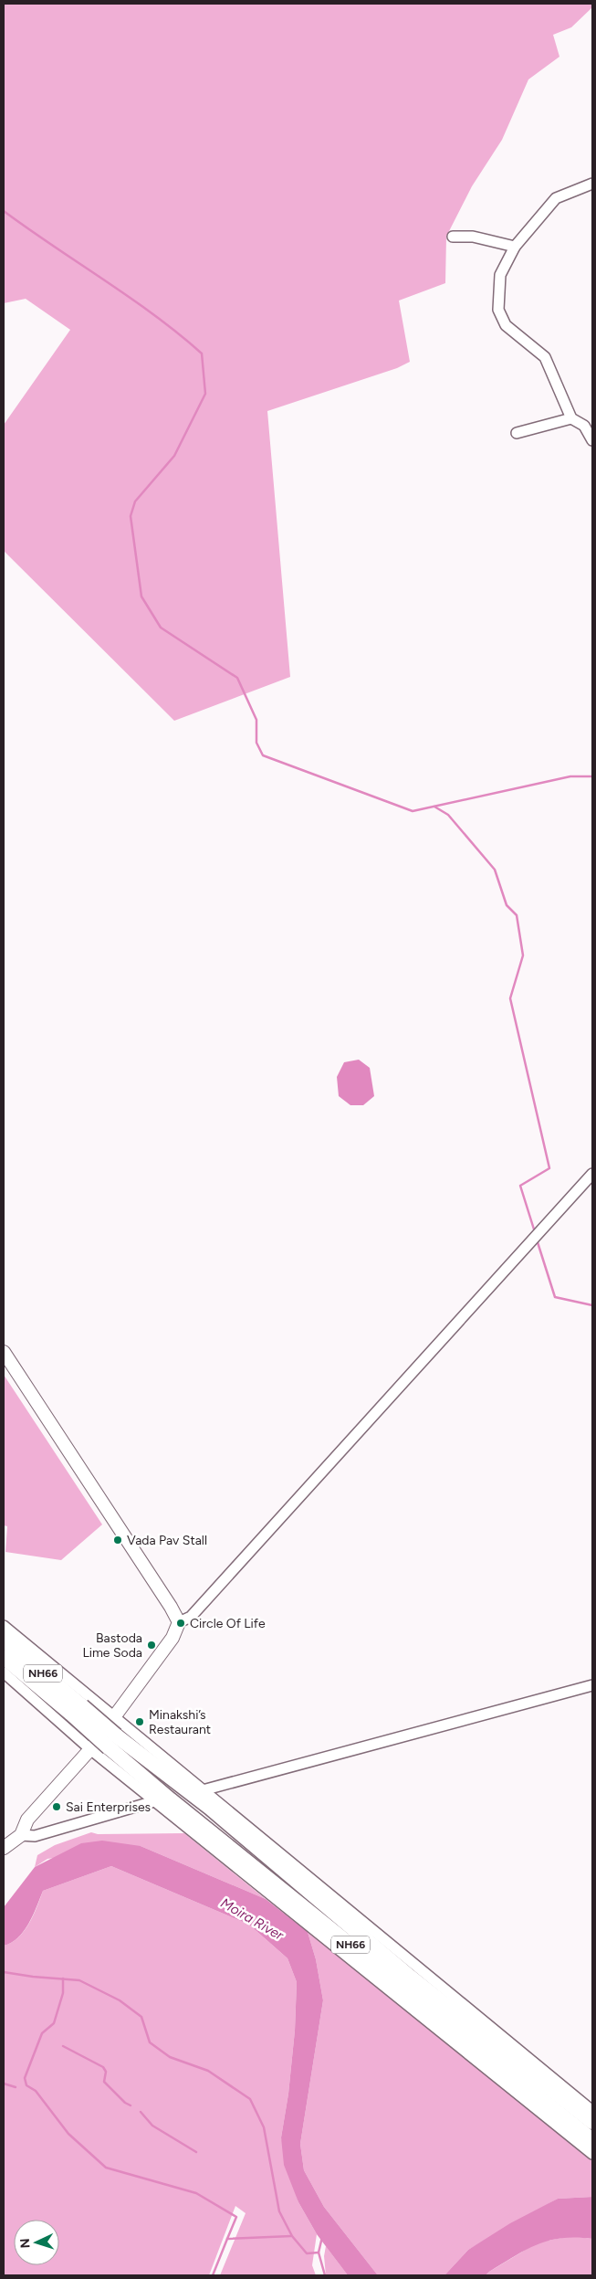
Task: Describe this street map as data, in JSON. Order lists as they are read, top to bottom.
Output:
{
  "streets": {
    "highway": ["NH66"]
  },
  "water": ["Moira River"],
  "places": [
    "Vada Pav Stall",
    "Circle Of Life",
    "Bastoda Lime Soda",
    "Minakshi’s Restaurant",
    "Sai Enterprises"
  ],
  "north": "left"
}
